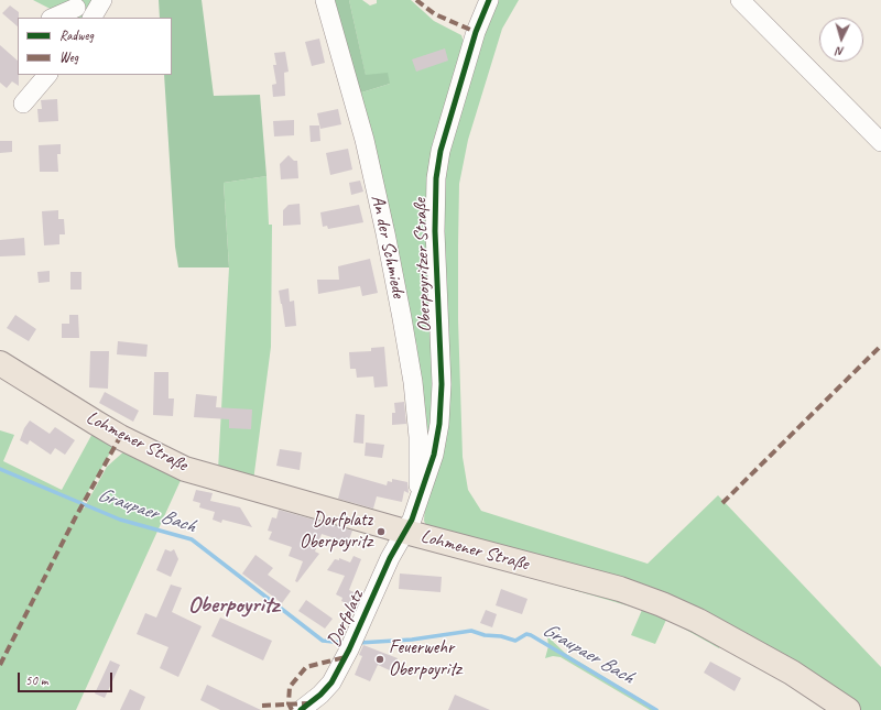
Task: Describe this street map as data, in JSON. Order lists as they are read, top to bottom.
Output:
{
  "streets": {
    "main road": ["Lohmener Straße"],
    "street": ["An der Schmiede", "Oberpoyritzer Straße", "Dorfplatz"]
  },
  "crossings": [
    ["An der Schmiede", "Oberpoyritzer Straße"],
    ["Oberpoyritzer Straße", "Lohmener Straße"],
    ["Oberpoyritzer Straße", "Dorfplatz"],
    ["Lohmener Straße", "Dorfplatz"]
  ],
  "districts": ["Oberpoyritz"],
  "water": ["Graupaer Bach"],
  "places": ["Dorfplatz Oberpoyritz", "Feuerwehr Oberpoyritz"],
  "legend": ["Radweg", "Weg"],
  "scale_bar": "50 m",
  "north": "bottom"
}
